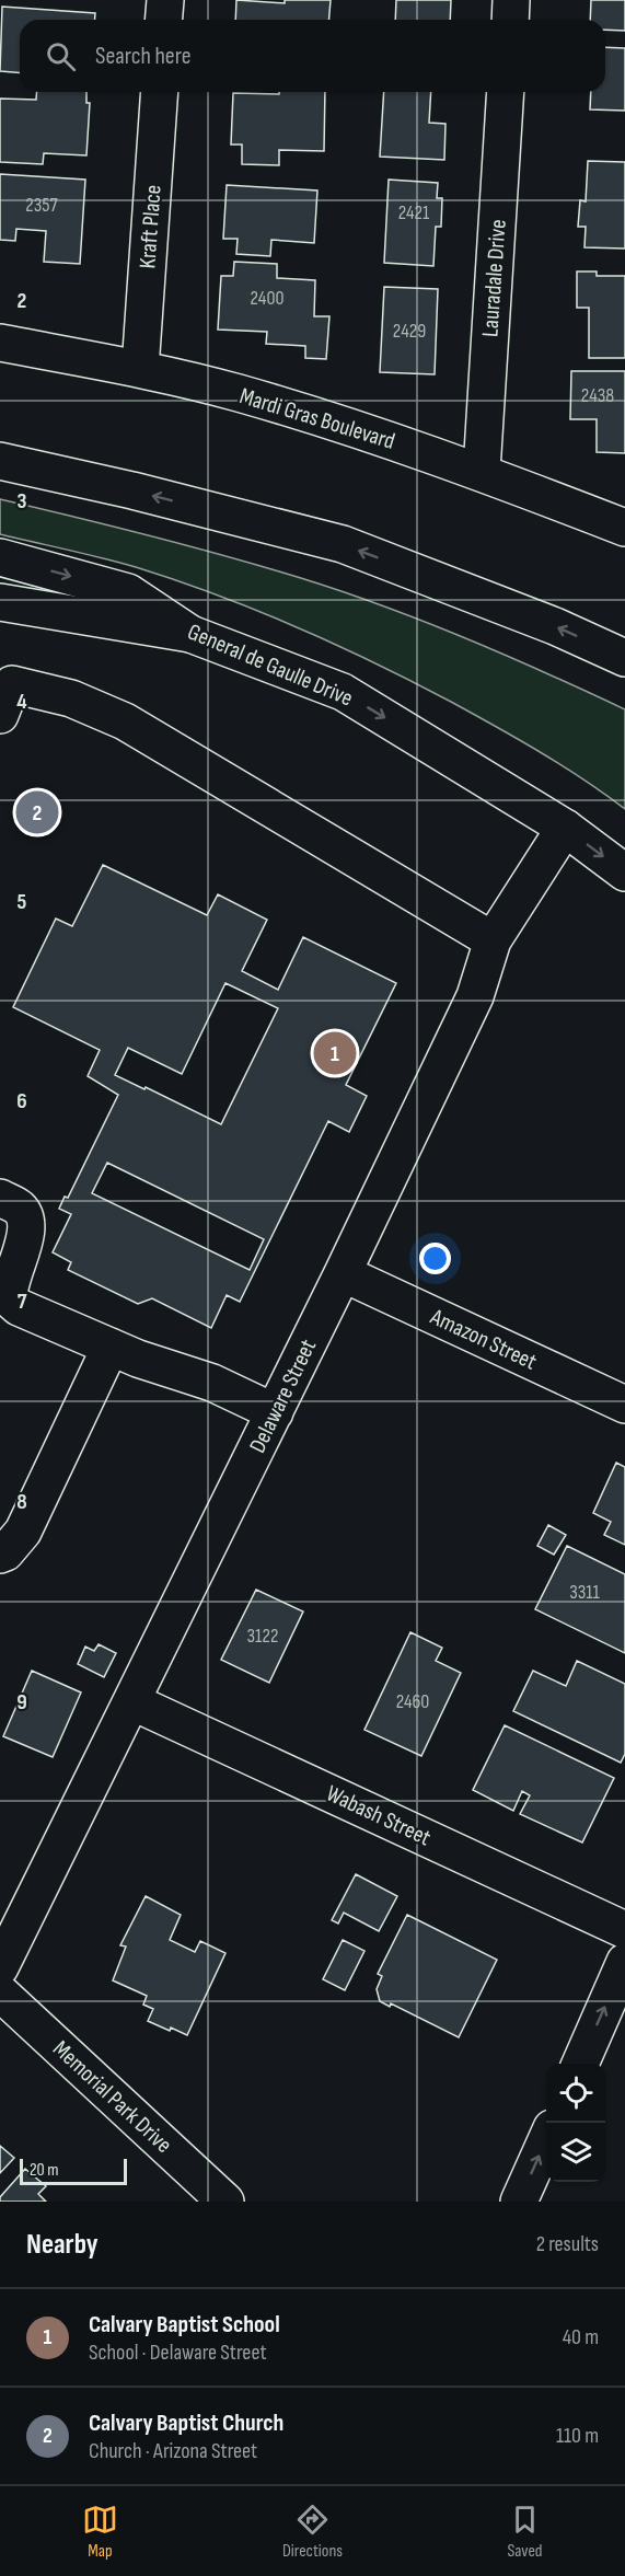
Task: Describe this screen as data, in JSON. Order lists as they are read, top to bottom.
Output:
{
  "streets": {
    "main road": [
      "Kraft Place",
      "Lauradale Drive",
      "Mardi Gras Boulevard",
      "General de Gaulle Drive",
      "Amazon Street",
      "Delaware Street",
      "Wabash Street",
      "Memorial Park Drive"
    ]
  },
  "crossings": [
    ["Kraft Place", "Mardi Gras Boulevard"],
    ["Lauradale Drive", "Mardi Gras Boulevard"],
    ["General de Gaulle Drive", "Delaware Street"],
    ["Amazon Street", "Delaware Street"],
    ["Delaware Street", "Wabash Street"]
  ],
  "house_numbers": [
    "2357",
    "2421",
    "2400",
    "2429",
    "2438",
    "3311",
    "3122",
    "2460"
  ],
  "scale_bar": "20 m",
  "page": {
    "search": "Search here",
    "pins": ["2", "1"],
    "scale": "20 m",
    "heading": ["Nearby", "2 results"],
    "list": [
      {
        "mark": "1",
        "name": "Calvary Baptist School",
        "note": "School · Delaware Street",
        "value": "40 m"
      },
      {
        "mark": "2",
        "name": "Calvary Baptist Church",
        "note": "Church · Arizona Street",
        "value": "110 m"
      }
    ],
    "nav": ["Map", "Directions", "Saved"]
  },
  "grid": {
    "rows": [
      "2",
      "3",
      "4",
      "5",
      "6",
      "7",
      "8",
      "9"
    ]
  }
}
